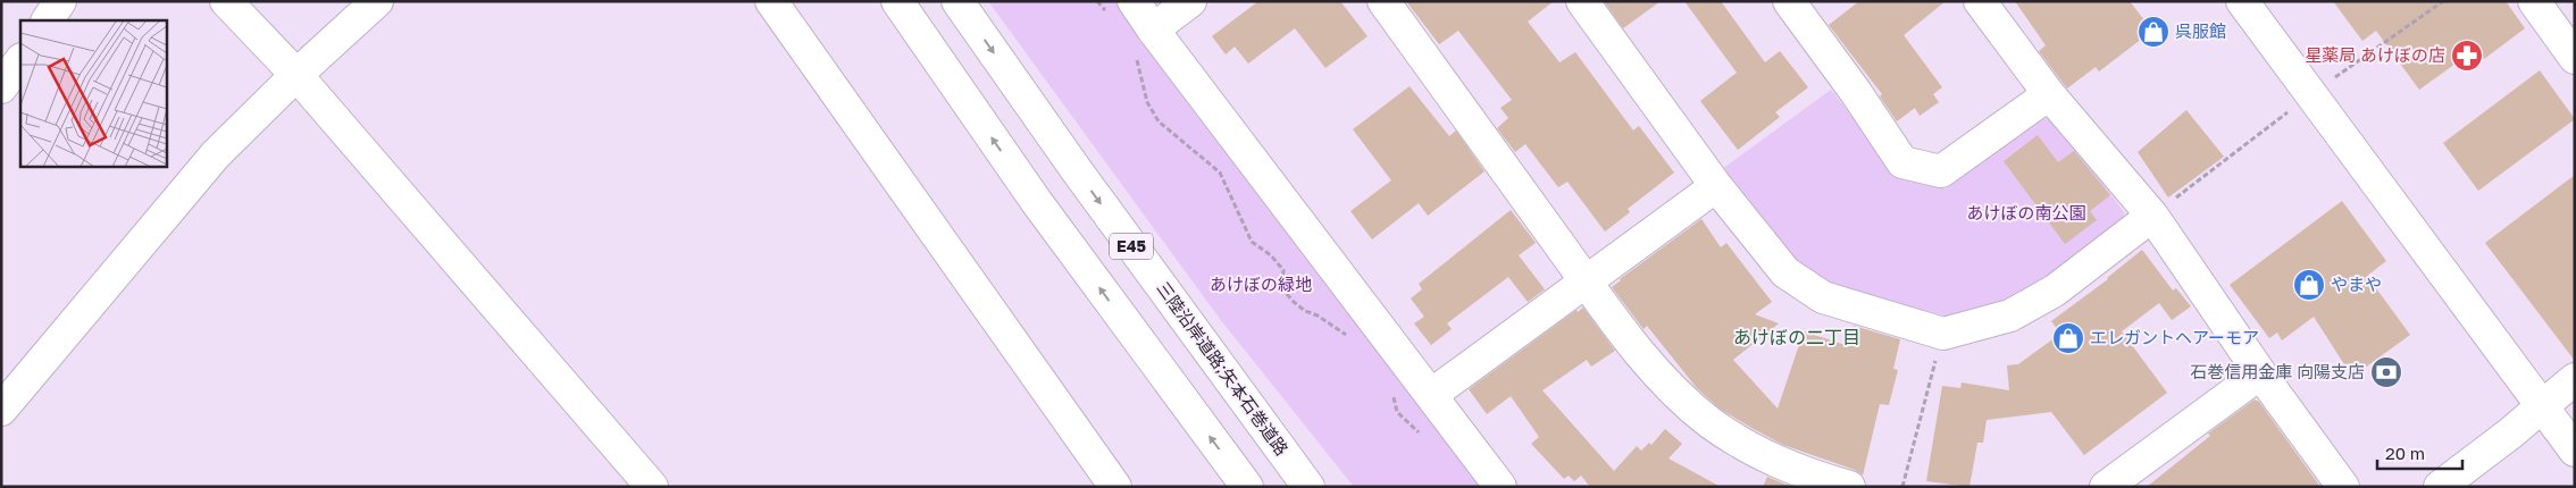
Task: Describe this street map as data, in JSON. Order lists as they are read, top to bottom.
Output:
{
  "streets": {
    "main road": ["E45", "三陸沿岸道路;矢本石巻道路"]
  },
  "districts": ["あけぼの二丁目"],
  "parks": ["あけぼの南公園", "あけぼの緑地"],
  "places": {
    "shop": ["呉服館", "やまや", "エレガントヘアーモア"],
    "pharmacy": ["星薬局 あけぼの店"],
    "bank": ["石巻信用金庫 向陽支店"]
  },
  "scale_bar": "20 m"
}
